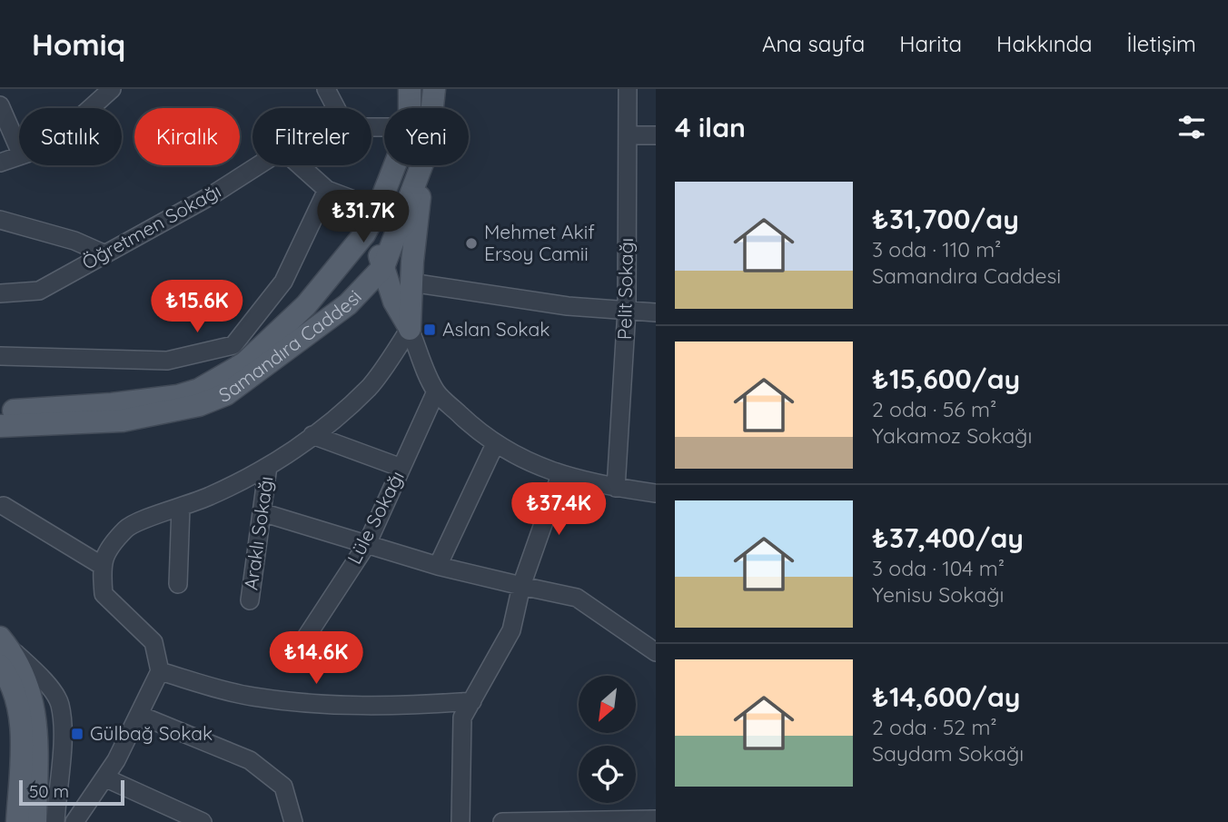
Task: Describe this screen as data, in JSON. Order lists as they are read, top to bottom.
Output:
{
  "streets": {
    "main road": ["Samandıra Caddesi"],
    "street": [
      "Öğretmen Sokağı",
      "Pelit Sokağı",
      "Lüle Sokağı",
      "Araklı Sokağı"
    ]
  },
  "places": {
    "other": ["Mehmet Akif Ersoy Camii"],
    "transit": ["Aslan Sokak", "Gülbağ Sokak"]
  },
  "scale_bar": "50 m",
  "north": "bottom left",
  "page": {
    "header": "Homiq",
    "nav": [
      "Ana sayfa",
      "Harita",
      "Hakkında",
      "İletişim"
    ],
    "heading": "4 ilan",
    "chip": [
      "Satılık",
      "Kiralık",
      "Filtreler",
      "Yeni"
    ],
    "list": [
      {
        "name": "₺31,700/ay",
        "note": "3 oda · 110 m² · Samandıra Caddesi"
      },
      {
        "name": "₺15,600/ay",
        "note": "2 oda · 56 m² · Yakamoz Sokağı"
      },
      {
        "name": "₺37,400/ay",
        "note": "3 oda · 104 m² · Yenisu Sokağı"
      },
      {
        "name": "₺14,600/ay",
        "note": "2 oda · 52 m² · Saydam Sokağı"
      }
    ],
    "price": [
      "₺31.7K",
      "₺15.6K",
      "₺37.4K",
      "₺14.6K"
    ],
    "scale": "50 m"
  }
}
